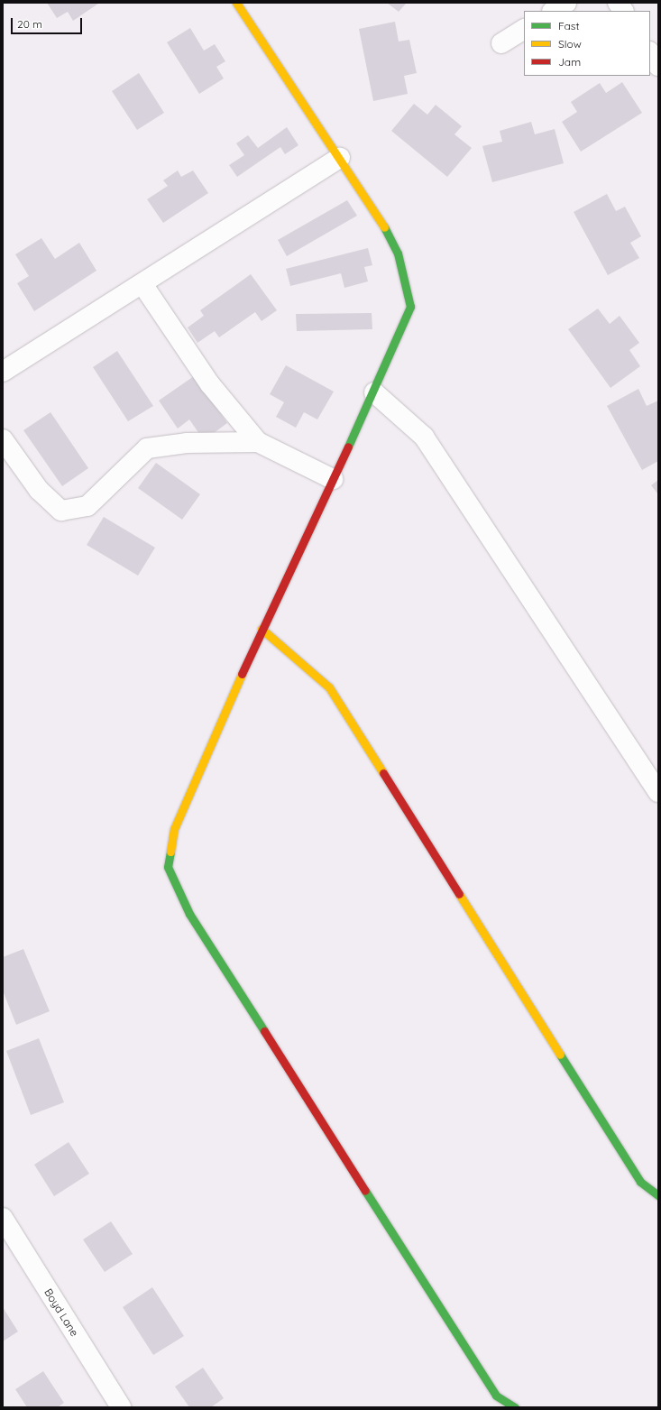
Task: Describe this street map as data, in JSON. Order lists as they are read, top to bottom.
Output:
{
  "streets": {
    "street": ["Boyd Lane"]
  },
  "legend": ["Fast", "Slow", "Jam"],
  "scale_bar": "20 m"
}
